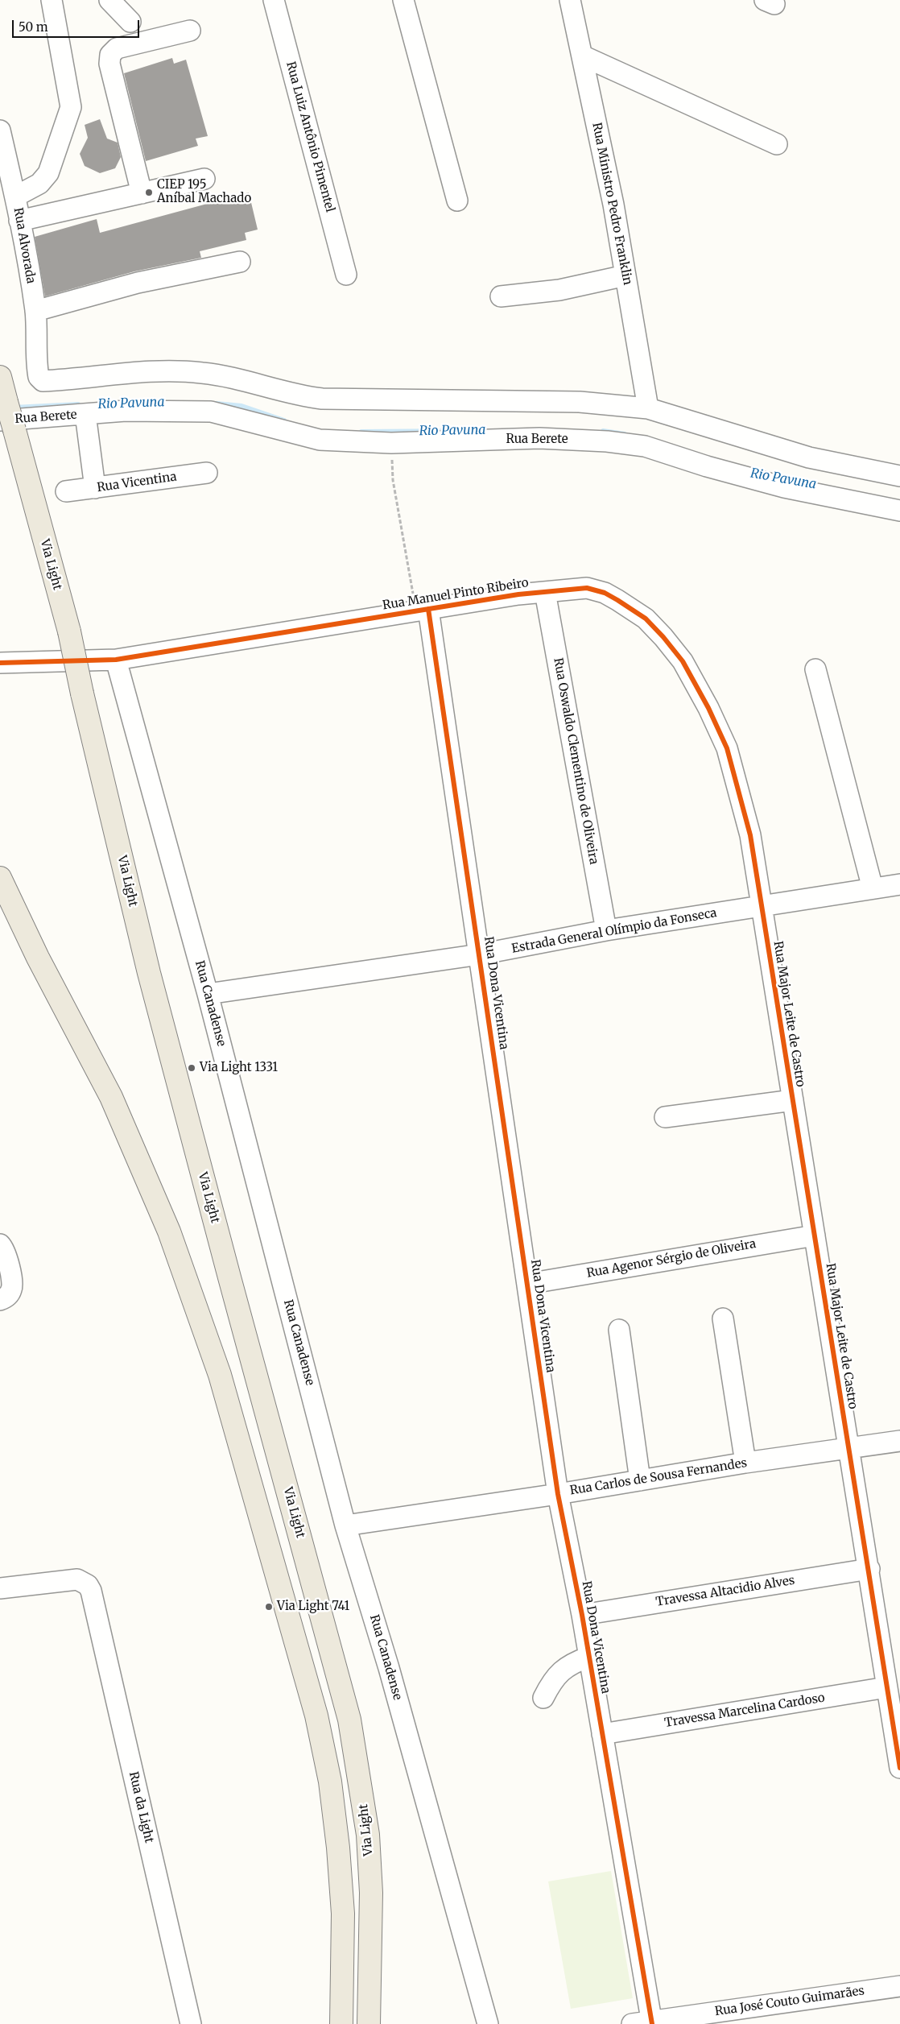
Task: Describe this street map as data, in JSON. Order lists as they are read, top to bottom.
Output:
{
  "streets": {
    "main road": ["Via Light"],
    "street": [
      "Rua Luiz Antônio Pimentel",
      "Rua Ministro Pedro Franklin",
      "Rua Alvorada",
      "Rua Berete",
      "Rua Vicentina",
      "Rua Manuel Pinto Ribeiro",
      "Rua Oswaldo Clementino de Oliveira",
      "Estrada General Olímpio da Fonseca",
      "Rua Dona Vicentina",
      "Rua Canadense",
      "Rua Major Leite de Castro",
      "Rua Agenor Sérgio de Oliveira",
      "Rua Carlos de Sousa Fernandes",
      "Travessa Altacidio Alves",
      "Travessa Marcelina Cardoso",
      "Rua da Light",
      "Rua José Couto Guimarães"
    ]
  },
  "crossings": [
    ["Rua Ministro Pedro Franklin", "Rua Alvorada"],
    ["Rua Berete", "Via Light"],
    ["Rua Manuel Pinto Ribeiro", "Rua Oswaldo Clementino de Oliveira"],
    ["Rua Manuel Pinto Ribeiro", "Estrada General Olímpio da Fonseca"],
    ["Rua Manuel Pinto Ribeiro", "Rua Dona Vicentina"],
    ["Rua Manuel Pinto Ribeiro", "Rua Canadense"],
    ["Rua Manuel Pinto Ribeiro", "Rua Major Leite de Castro"],
    ["Rua Oswaldo Clementino de Oliveira", "Estrada General Olímpio da Fonseca"],
    ["Estrada General Olímpio da Fonseca", "Rua Dona Vicentina"],
    ["Estrada General Olímpio da Fonseca", "Rua Canadense"],
    ["Estrada General Olímpio da Fonseca", "Rua Major Leite de Castro"],
    ["Rua Dona Vicentina", "Rua Agenor Sérgio de Oliveira"],
    ["Rua Dona Vicentina", "Rua Carlos de Sousa Fernandes"],
    ["Rua Dona Vicentina", "Travessa Altacidio Alves"],
    ["Rua Dona Vicentina", "Travessa Marcelina Cardoso"],
    ["Rua Dona Vicentina", "Rua José Couto Guimarães"],
    ["Rua Canadense", "Rua Carlos de Sousa Fernandes"],
    ["Rua Major Leite de Castro", "Rua Agenor Sérgio de Oliveira"],
    ["Rua Major Leite de Castro", "Rua Carlos de Sousa Fernandes"],
    ["Rua Major Leite de Castro", "Travessa Altacidio Alves"],
    ["Rua Major Leite de Castro", "Travessa Marcelina Cardoso"]
  ],
  "water": ["Rio Pavuna"],
  "places": ["CIEP 195 Aníbal Machado", "Via Light 1331", "Via Light 741"],
  "scale_bar": "50 m"
}
